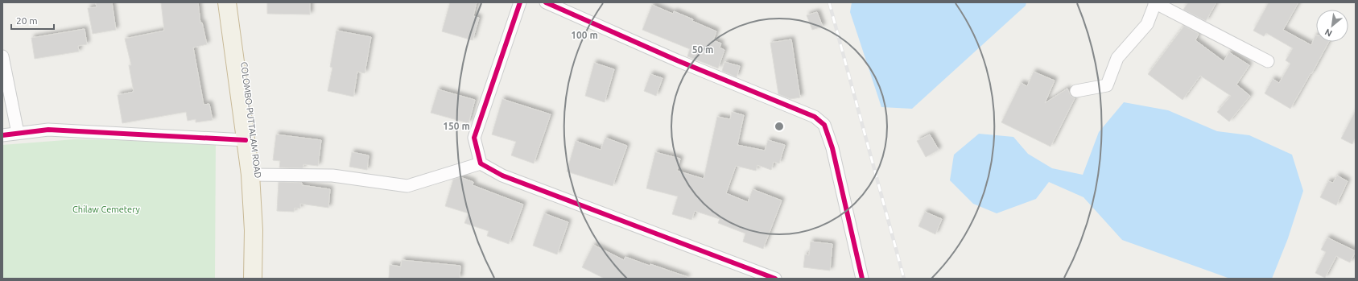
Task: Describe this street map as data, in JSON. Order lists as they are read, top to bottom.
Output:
{
  "streets": {
    "highway": ["COLOMBO-PUTTALAM ROAD"]
  },
  "parks": ["Chilaw Cemetery"],
  "scale_bar": "20 m",
  "north": "bottom left",
  "rings": ["100 m", "50 m", "150 m"]
}
